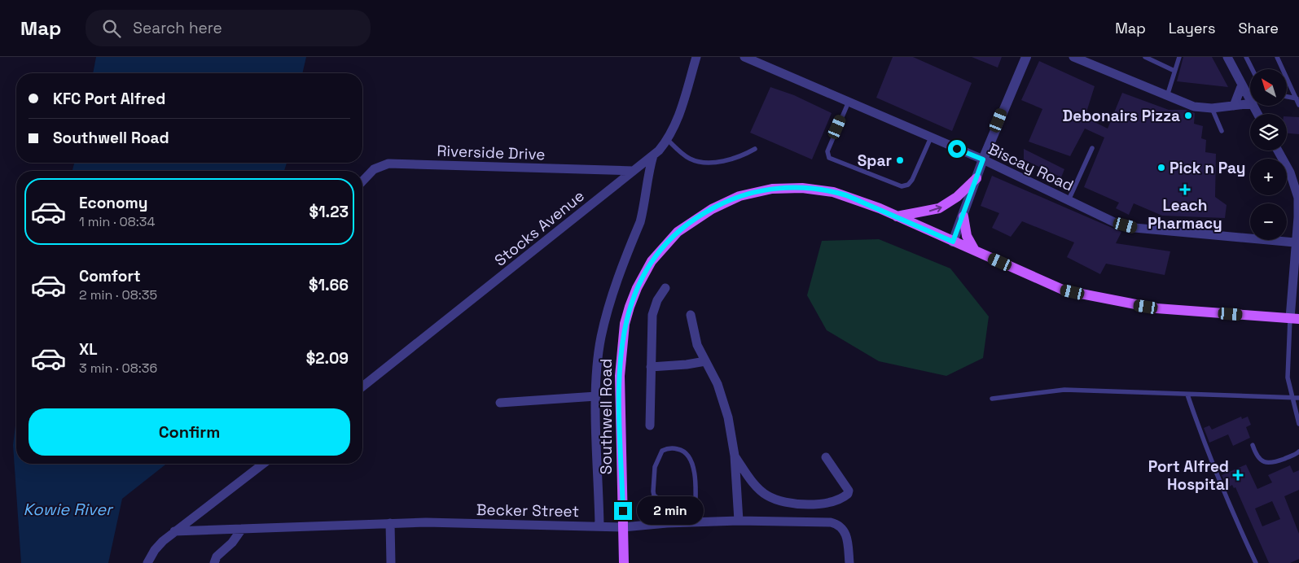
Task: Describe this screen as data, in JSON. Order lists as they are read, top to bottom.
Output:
{
  "streets": {
    "main road": ["Southwell Road"],
    "street": [
      "Riverside Drive",
      "Biscay Road",
      "Stocks Avenue",
      "Becker Street"
    ]
  },
  "crossings": [
    ["Riverside Drive", "Stocks Avenue"],
    ["Stocks Avenue", "Southwell Road"],
    ["Southwell Road", "Becker Street"]
  ],
  "water": ["Kowie River"],
  "places": {
    "other": ["Debonairs Pizza", "Spar", "Pick n Pay"],
    "health": ["Leach Pharmacy", "Port Alfred Hospital"]
  },
  "north": "top left",
  "page": {
    "header": "Map",
    "search": "Search here",
    "nav": ["Map", "Layers", "Share"],
    "map_buttons": ["+", "−"],
    "banner": ["KFC Port Alfred", "Southwell Road"],
    "list": [
      {
        "name": "Economy",
        "note": "1 min · 08:34",
        "value": "$1.23"
      },
      {
        "name": "Comfort",
        "note": "2 min · 08:35",
        "value": "$1.66"
      },
      {
        "name": "XL",
        "note": "3 min · 08:36",
        "value": "$2.09"
      }
    ],
    "buttons": "Confirm",
    "bubble": "2 min"
  }
}
